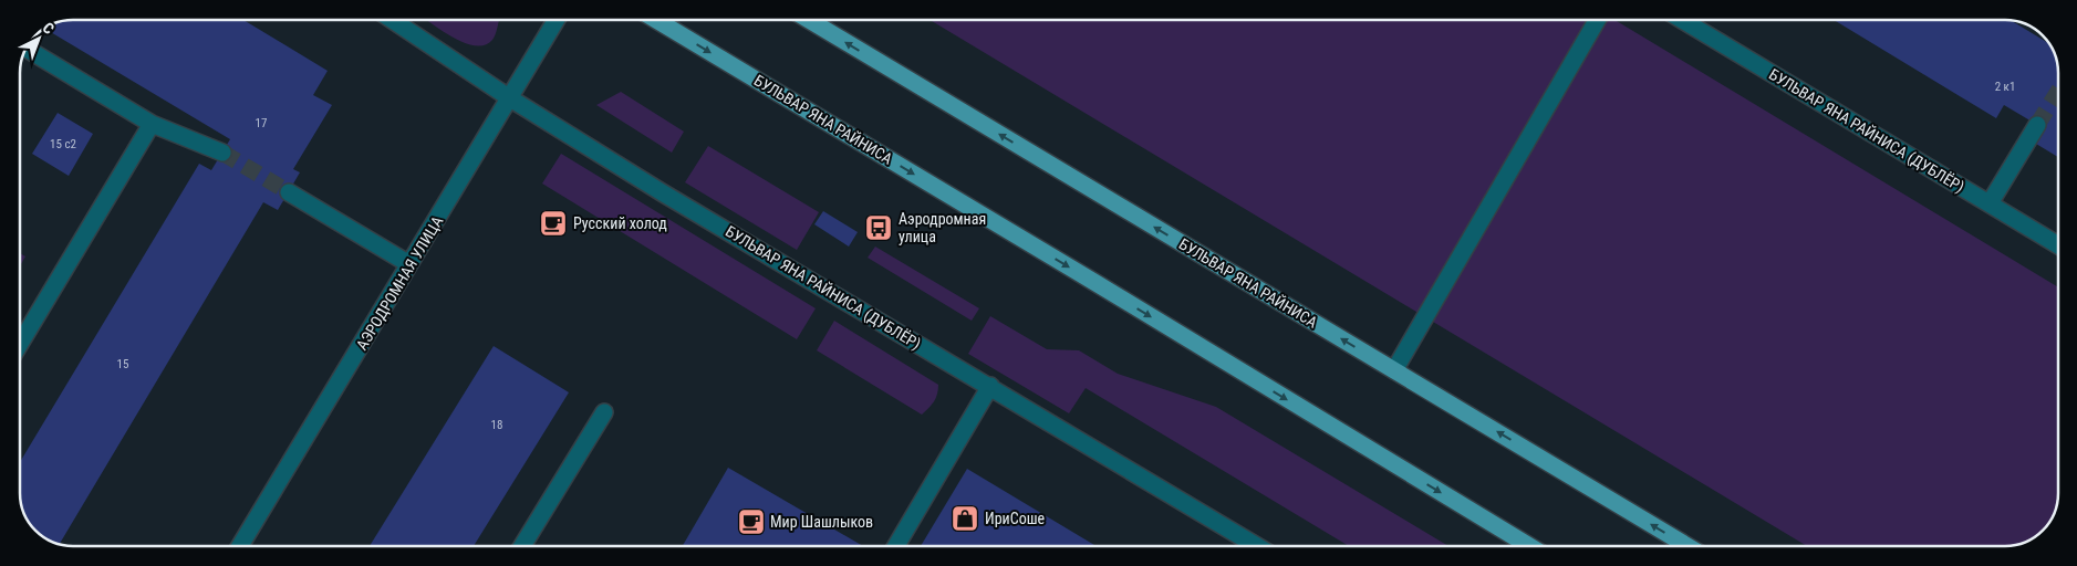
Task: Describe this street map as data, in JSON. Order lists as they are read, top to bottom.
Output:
{
  "streets": {
    "main road": ["БУЛЬВАР ЯНА РАЙНИСА"],
    "street": ["БУЛЬВАР ЯНА РАЙНИСА (ДУБЛЁР)", "АЭРОДРОМНАЯ УЛИЦА"]
  },
  "crossings": [
    ["БУЛЬВАР ЯНА РАЙНИСА (ДУБЛЁР)", "АЭРОДРОМНАЯ УЛИЦА"]
  ],
  "places": {
    "cafe": ["Русский холод", "Мир Шашлыков"],
    "bus stop": ["Аэродромная улица"],
    "shop": ["ИриСоше"]
  },
  "house_numbers": [
    "2 к1",
    "17",
    "15 с2",
    "15",
    "18"
  ],
  "north": "top right"
}
